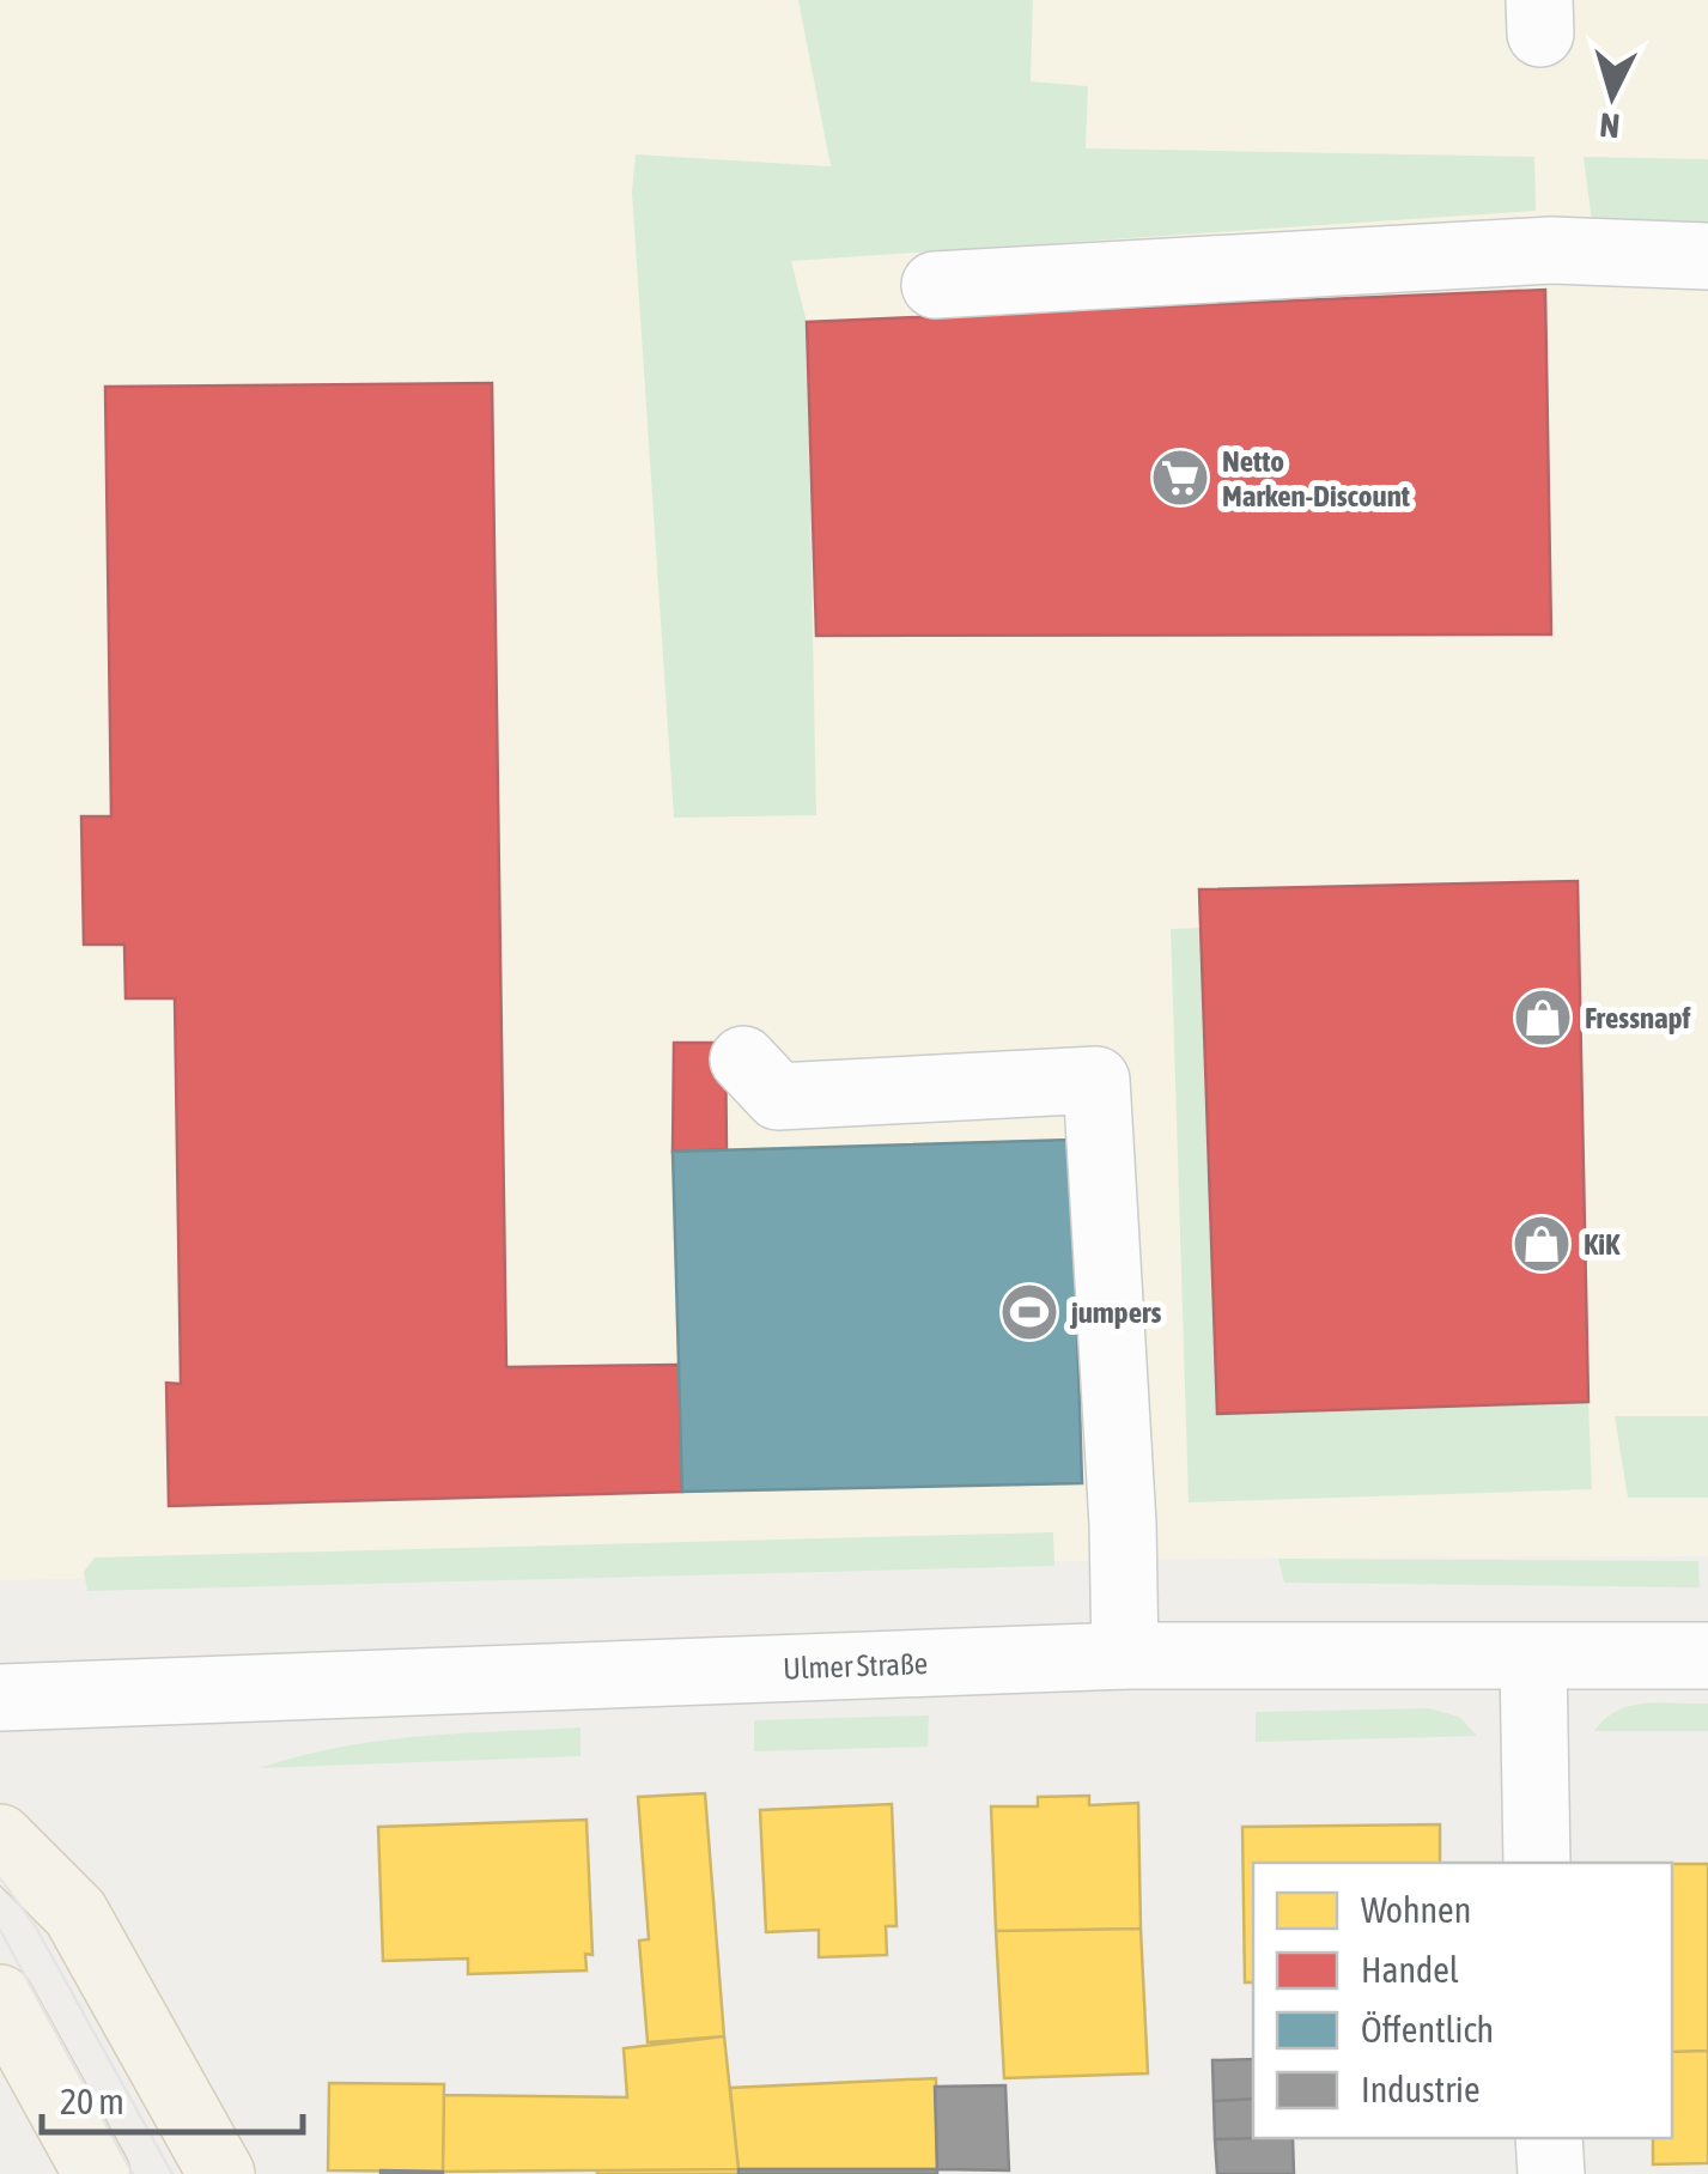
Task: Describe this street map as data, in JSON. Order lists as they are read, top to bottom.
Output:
{
  "streets": {
    "street": ["Ulmer Straße"]
  },
  "places": {
    "supermarket": ["Netto Marken-Discount"],
    "shop": ["Fressnapf", "KiK"],
    "sports": ["jumpers"]
  },
  "legend": [
    "Wohnen",
    "Handel",
    "Öffentlich",
    "Industrie"
  ],
  "scale_bar": "20 m",
  "north": "bottom"
}
